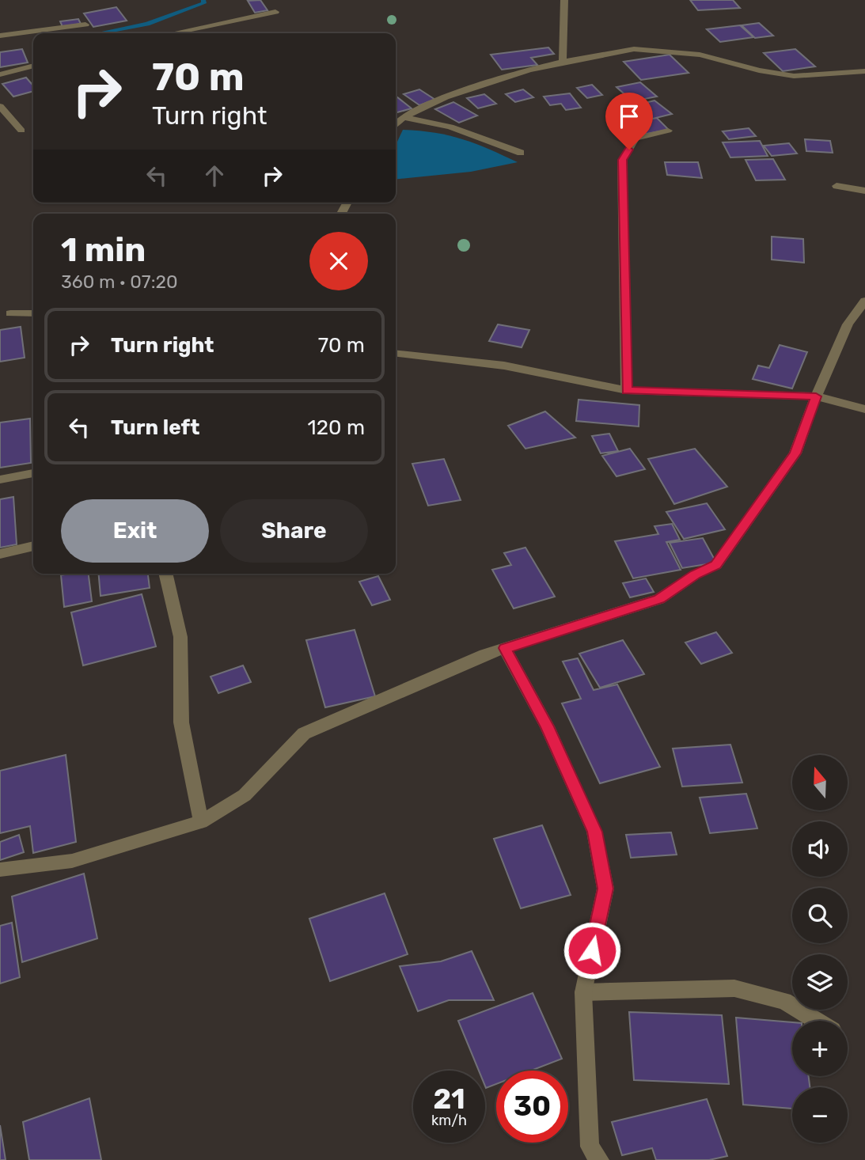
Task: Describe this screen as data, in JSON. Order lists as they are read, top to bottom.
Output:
{
  "north": "top",
  "page": {
    "turn": ["70 m", "Turn right"],
    "heading": ["1 min", "360 m · 07:20"],
    "list": [
      {
        "name": "Turn right",
        "value": "70 m"
      },
      {
        "name": "Turn left",
        "value": "120 m"
      }
    ],
    "buttons": ["Exit", "Share"],
    "map_buttons": ["+", "−"],
    "speed": "21 km/h",
    "limit": "30"
  }
}
